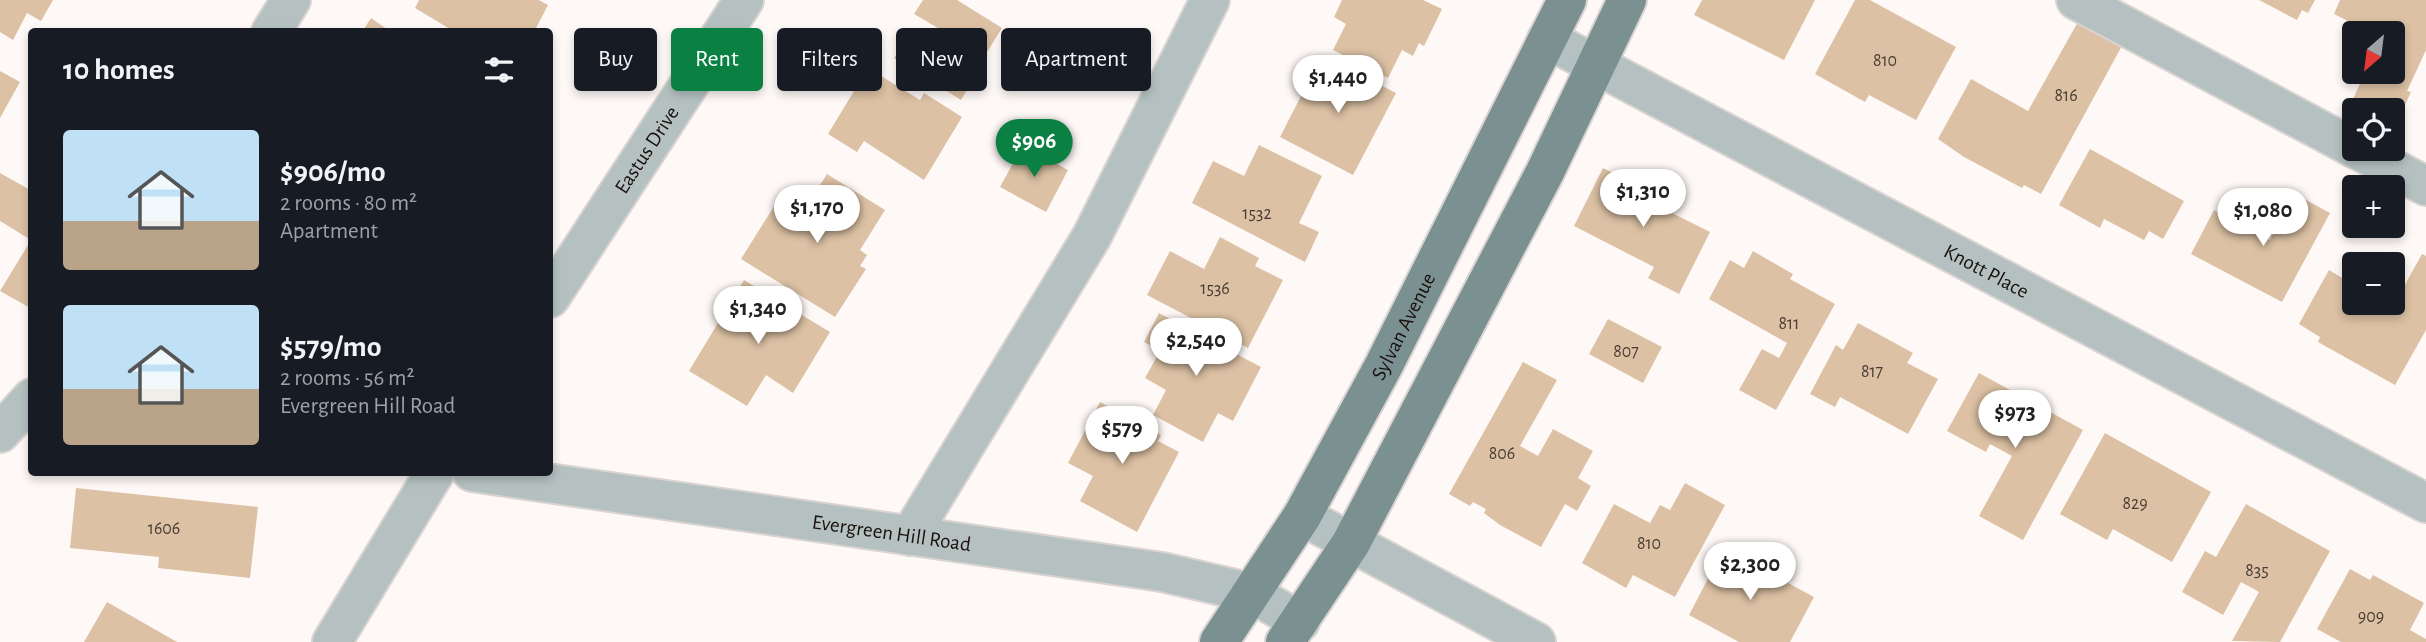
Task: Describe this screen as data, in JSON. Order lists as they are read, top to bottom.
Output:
{
  "streets": {
    "main road": ["Sylvan Avenue"],
    "street": ["Eastus Drive", "Knott Place", "Evergreen Hill Road"]
  },
  "crossings": [
    ["Knott Place", "Sylvan Avenue"],
    ["Sylvan Avenue", "Evergreen Hill Road"]
  ],
  "house_numbers": [
    "810",
    "816",
    "1532",
    "1536",
    "811",
    "807",
    "817",
    "806",
    "829",
    "1606",
    "810",
    "835",
    "909"
  ],
  "north": "bottom left",
  "page": {
    "map_buttons": ["+", "−"],
    "chip": [
      "Buy",
      "Rent",
      "Filters",
      "New",
      "Apartment"
    ],
    "heading": "10 homes",
    "price": [
      "$1,440",
      "$906",
      "$1,310",
      "$1,170",
      "$1,080",
      "$1,340",
      "$2,540",
      "$973",
      "$579",
      "$2,300"
    ],
    "list": [
      {
        "name": "$906/mo",
        "note": "2 rooms · 80 m² · Apartment"
      },
      {
        "name": "$579/mo",
        "note": "2 rooms · 56 m² · Evergreen Hill Road"
      }
    ]
  }
}
